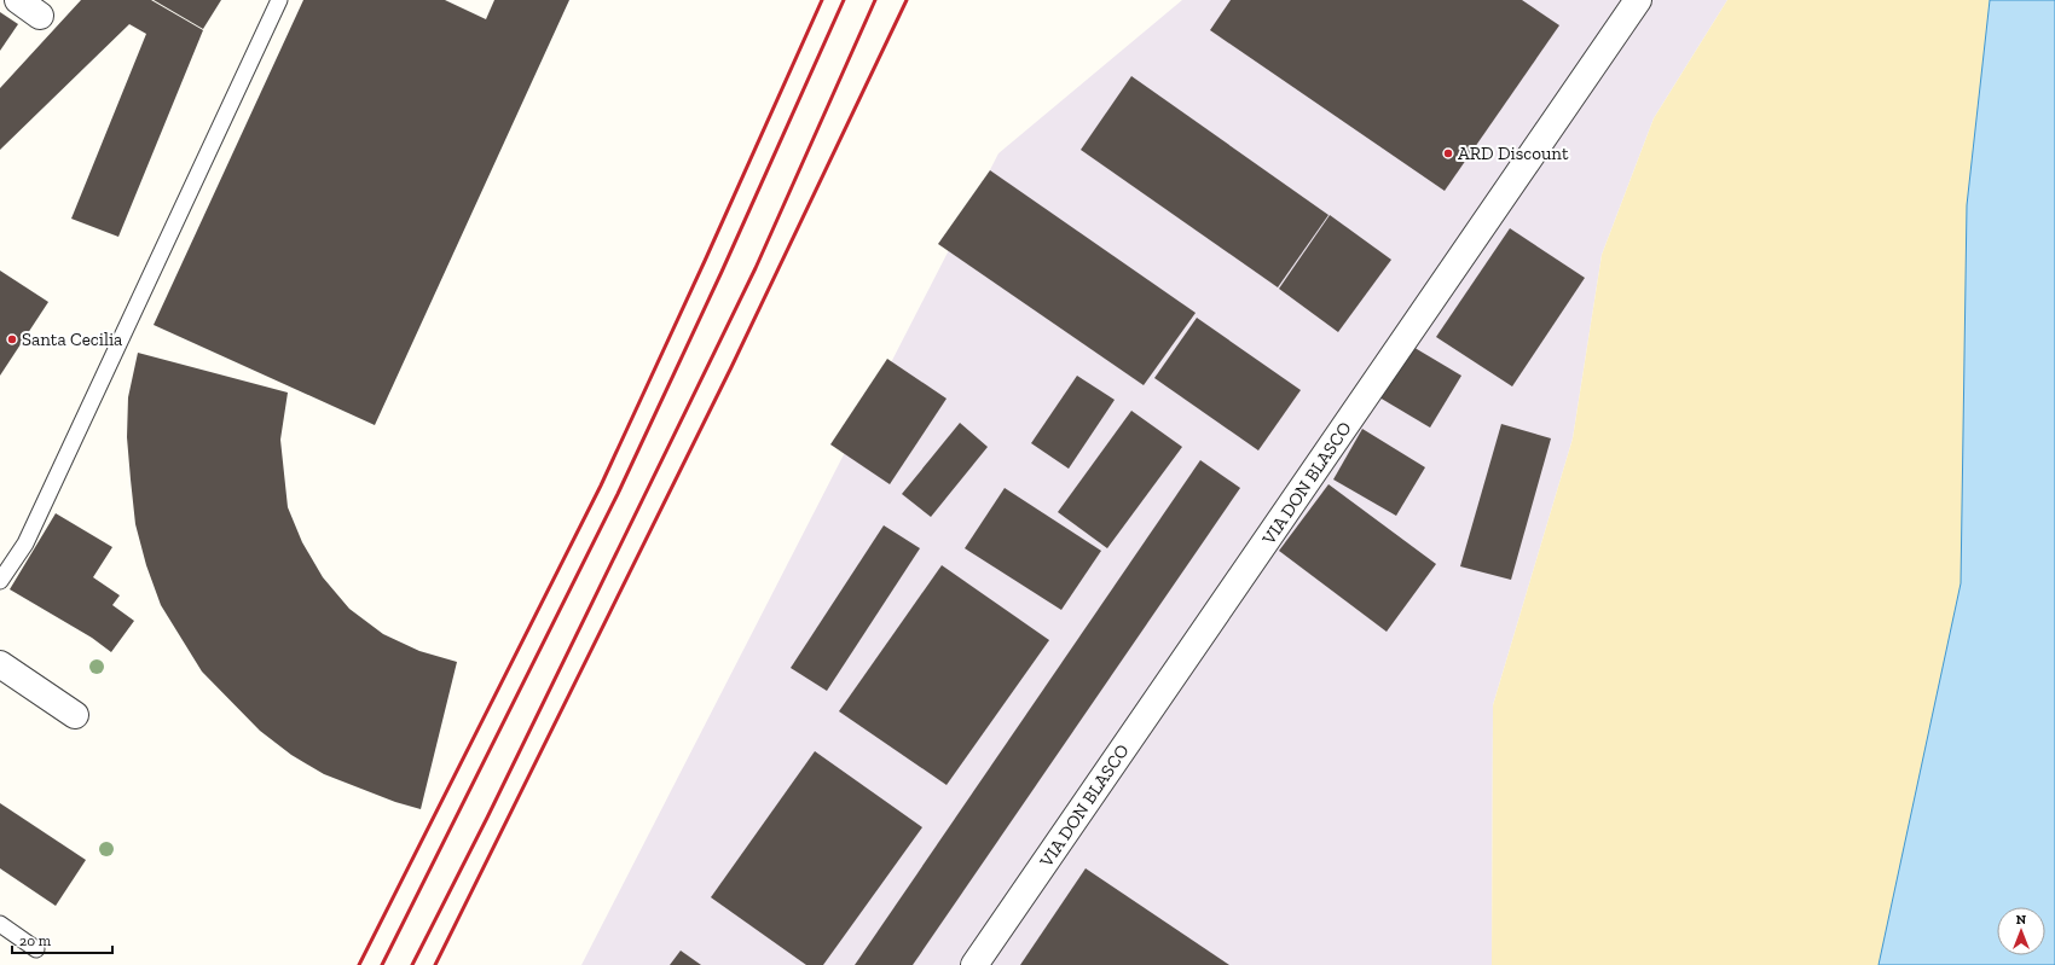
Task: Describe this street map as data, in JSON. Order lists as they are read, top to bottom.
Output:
{
  "streets": {
    "street": ["VIA DON BLASCO"]
  },
  "places": ["ARD Discount", "Santa Cecilia"],
  "scale_bar": "20 m",
  "north": "top"
}
